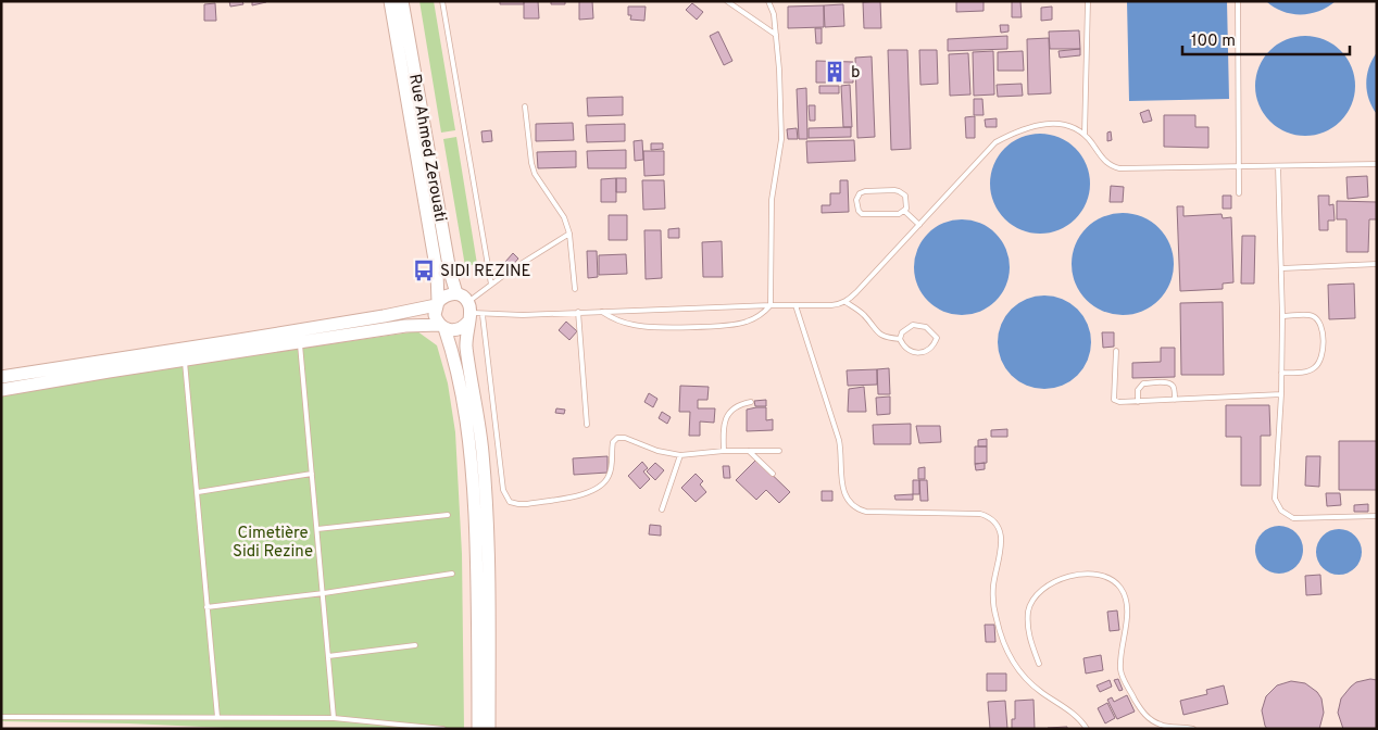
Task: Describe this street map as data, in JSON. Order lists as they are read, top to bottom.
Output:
{
  "streets": {
    "main road": ["Rue Ahmed Zerouati"]
  },
  "parks": ["Cimetière Sidi Rezine"],
  "places": {
    "building": ["b"],
    "bus stop": ["SIDI REZINE"]
  },
  "scale_bar": "100 m"
}
